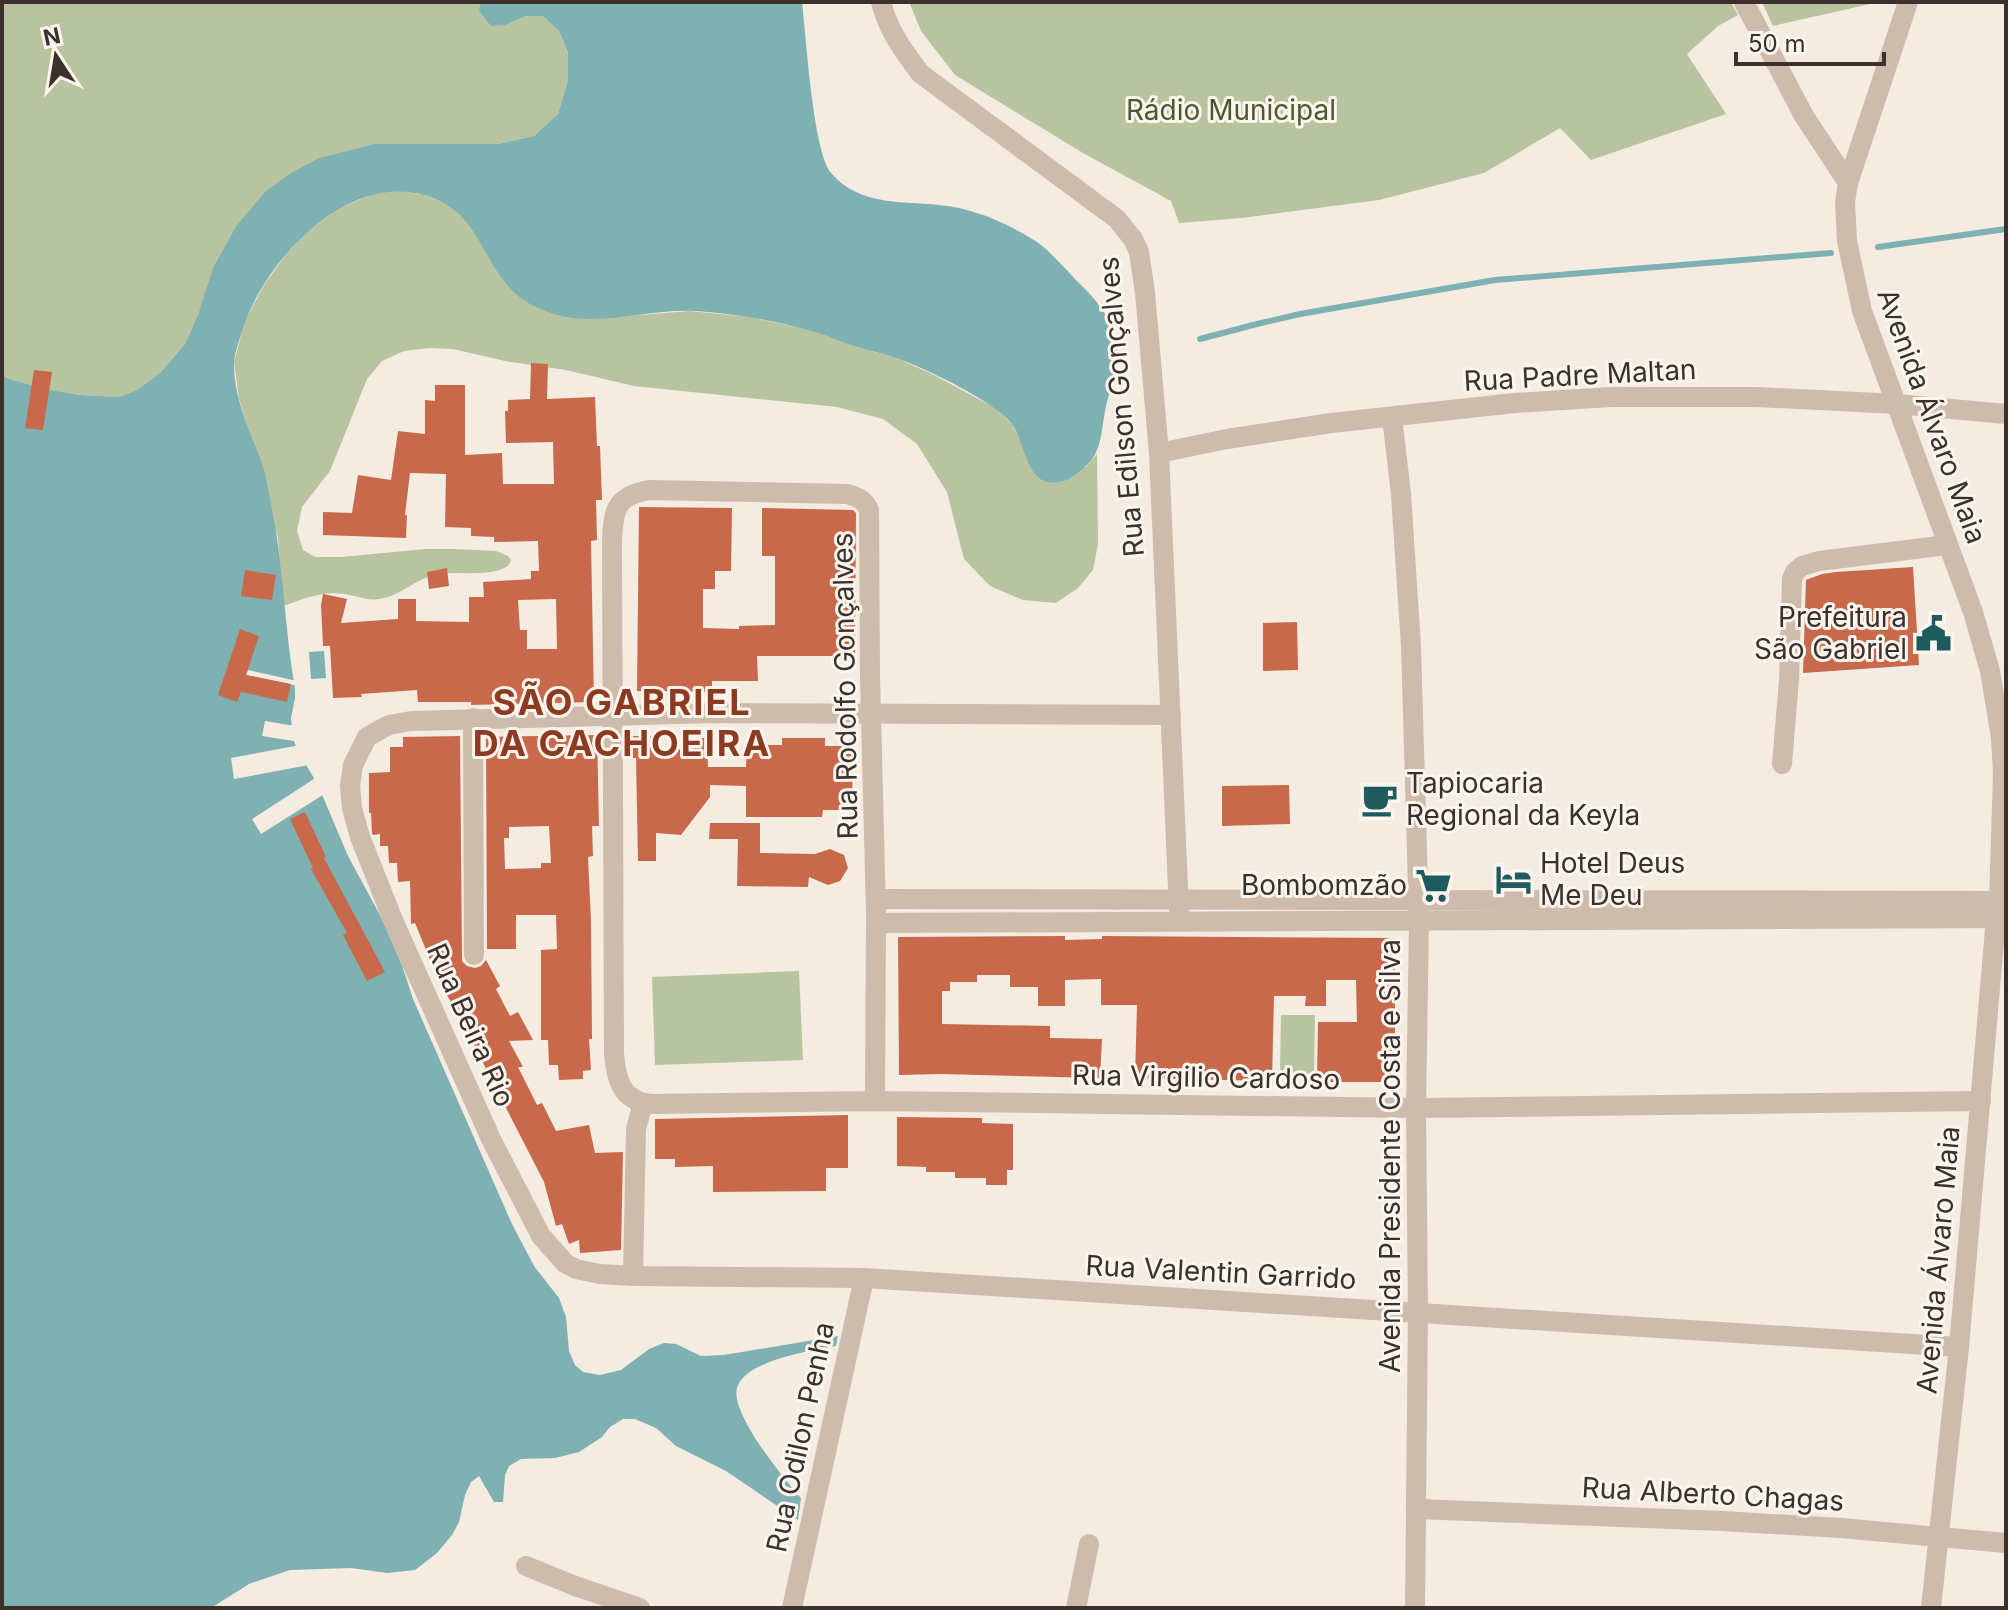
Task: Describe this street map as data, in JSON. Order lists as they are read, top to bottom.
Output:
{
  "streets": {
    "street": [
      "Rua Padre Maltan",
      "Rua Edilson Gonçalves",
      "Avenida Álvaro Maia",
      "Rua Rodolfo Gonçalves",
      "Rua Beira Rio",
      "Rua Virgilio Cardoso",
      "Avenida Presidente Costa e Silva",
      "Rua Valentin Garrido",
      "Rua Odilon Penha",
      "Rua Alberto Chagas"
    ]
  },
  "crossings": [
    ["Rua Padre Maltan", "Rua Edilson Gonçalves"],
    ["Rua Padre Maltan", "Avenida Álvaro Maia"],
    ["Rua Padre Maltan", "Avenida Presidente Costa e Silva"],
    ["Avenida Álvaro Maia", "Rua Virgilio Cardoso"],
    ["Avenida Álvaro Maia", "Rua Valentin Garrido"],
    ["Avenida Álvaro Maia", "Rua Alberto Chagas"],
    ["Rua Rodolfo Gonçalves", "Rua Virgilio Cardoso"],
    ["Rua Beira Rio", "Rua Valentin Garrido"],
    ["Rua Virgilio Cardoso", "Avenida Presidente Costa e Silva"],
    ["Avenida Presidente Costa e Silva", "Rua Valentin Garrido"],
    ["Avenida Presidente Costa e Silva", "Rua Alberto Chagas"],
    ["Rua Valentin Garrido", "Rua Odilon Penha"]
  ],
  "districts": ["SÃO GABRIEL DA CACHOEIRA"],
  "parks": ["Rádio Municipal"],
  "places": {
    "public building": ["Prefeitura São Gabriel"],
    "cafe": ["Tapiocaria Regional da Keyla"],
    "hotel": ["Hotel Deus Me Deu"],
    "supermarket": ["Bombomzão"]
  },
  "scale_bar": "50 m",
  "north": "top"
}
